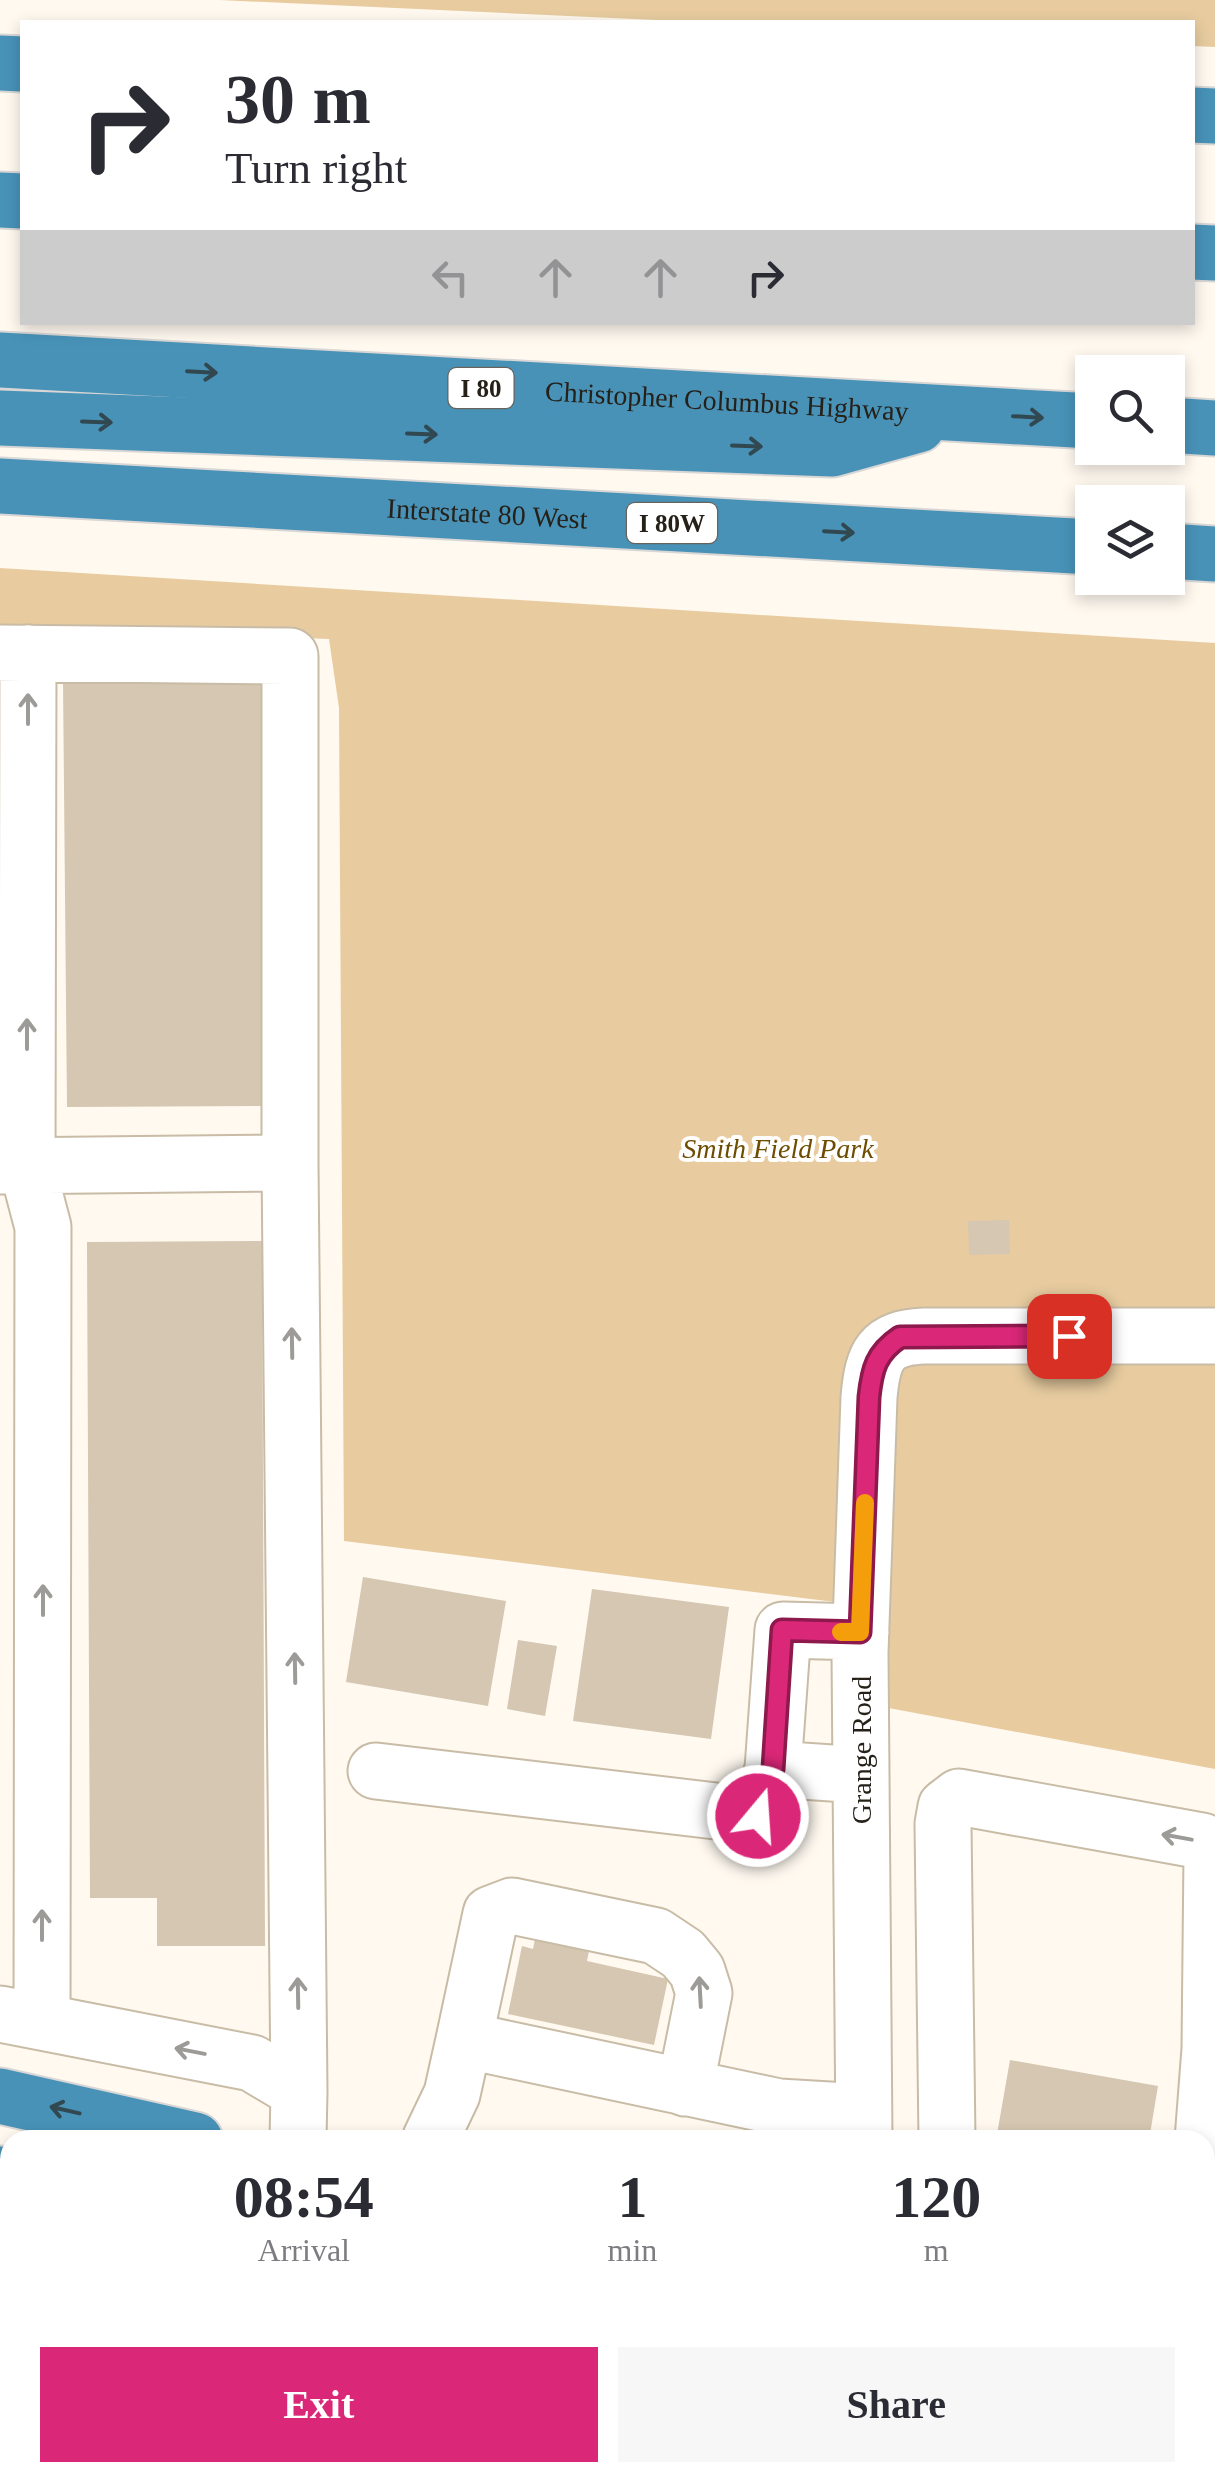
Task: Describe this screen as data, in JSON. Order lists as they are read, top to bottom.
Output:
{
  "streets": {
    "highway": [
      "I 80",
      "Christopher Columbus Highway",
      "Interstate 80 West",
      "I 80W"
    ],
    "street": ["Grange Road"]
  },
  "parks": ["Smith Field Park"],
  "page": {
    "turn": ["30 m", "Turn right"],
    "eta": [
      "08:54",
      "Arrival",
      "1",
      "min",
      "120",
      "m"
    ],
    "buttons": ["Exit", "Share"]
  }
}
